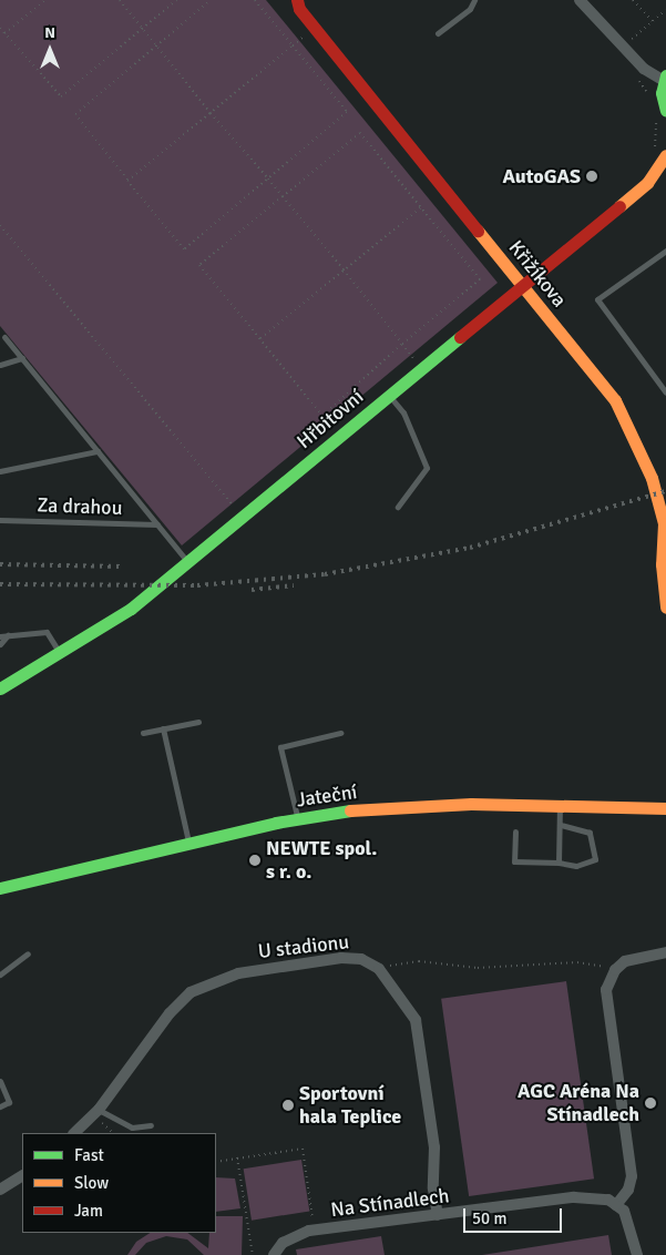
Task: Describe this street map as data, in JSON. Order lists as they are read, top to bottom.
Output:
{
  "streets": {
    "street": [
      "Křižíkova",
      "Hřbitovní",
      "Jateční",
      "U stadionu",
      "Na Stínadlech"
    ],
    "lane": ["Za drahou"]
  },
  "crossings": [
    ["Křižíkova", "Hřbitovní"]
  ],
  "places": [
    "AutoGAS",
    "NEWTE spol. s r. o.",
    "AGC Aréna Na Stínadlech",
    "Sportovní hala Teplice"
  ],
  "legend": ["Fast", "Slow", "Jam"],
  "scale_bar": "50 m",
  "north": "top"
}
